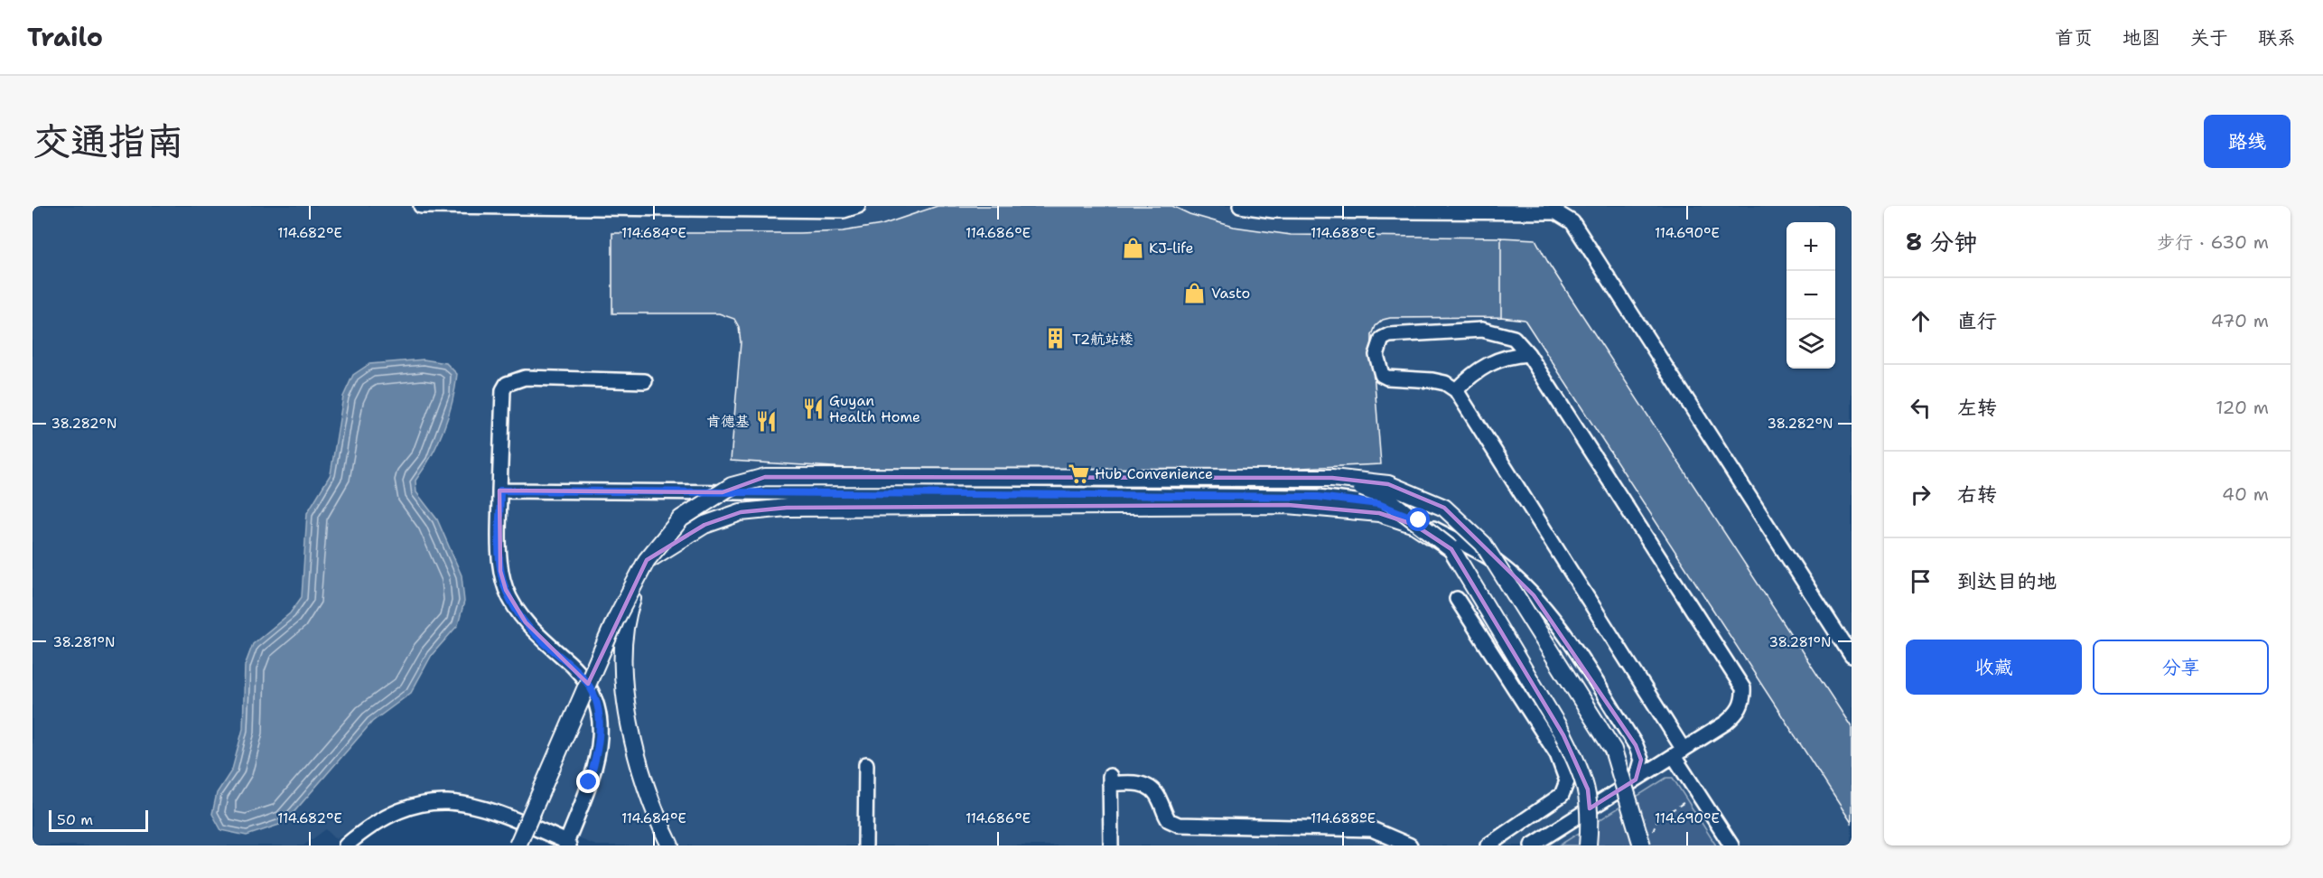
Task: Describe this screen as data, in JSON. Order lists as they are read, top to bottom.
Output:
{
  "places": {
    "shop": ["KJ-life", "Vasto"],
    "building": ["T2航站楼"],
    "restaurant": ["Guyan Health Home", "肯德基"],
    "supermarket": ["Hub Convenience"]
  },
  "scale_bar": "50 m",
  "page": {
    "header": "Trailo",
    "nav": [
      "首页",
      "地图",
      "关于",
      "联系"
    ],
    "buttons": [
      "路线",
      ["收藏", "分享"]
    ],
    "title": "交通指南",
    "heading": ["8 分钟", "步行 · 630 m"],
    "map_buttons": ["+", "−"],
    "list": [
      ["直行", "470 m"],
      ["左转", "120 m"],
      ["右转", "40 m"],
      "到达目的地"
    ],
    "scale": "50 m"
  },
  "coordinates": [
    "114.682°E",
    "114.684°E",
    "114.686°E",
    "114.688°E",
    "114.690°E",
    "38.282°N",
    "38.281°N"
  ]
}
